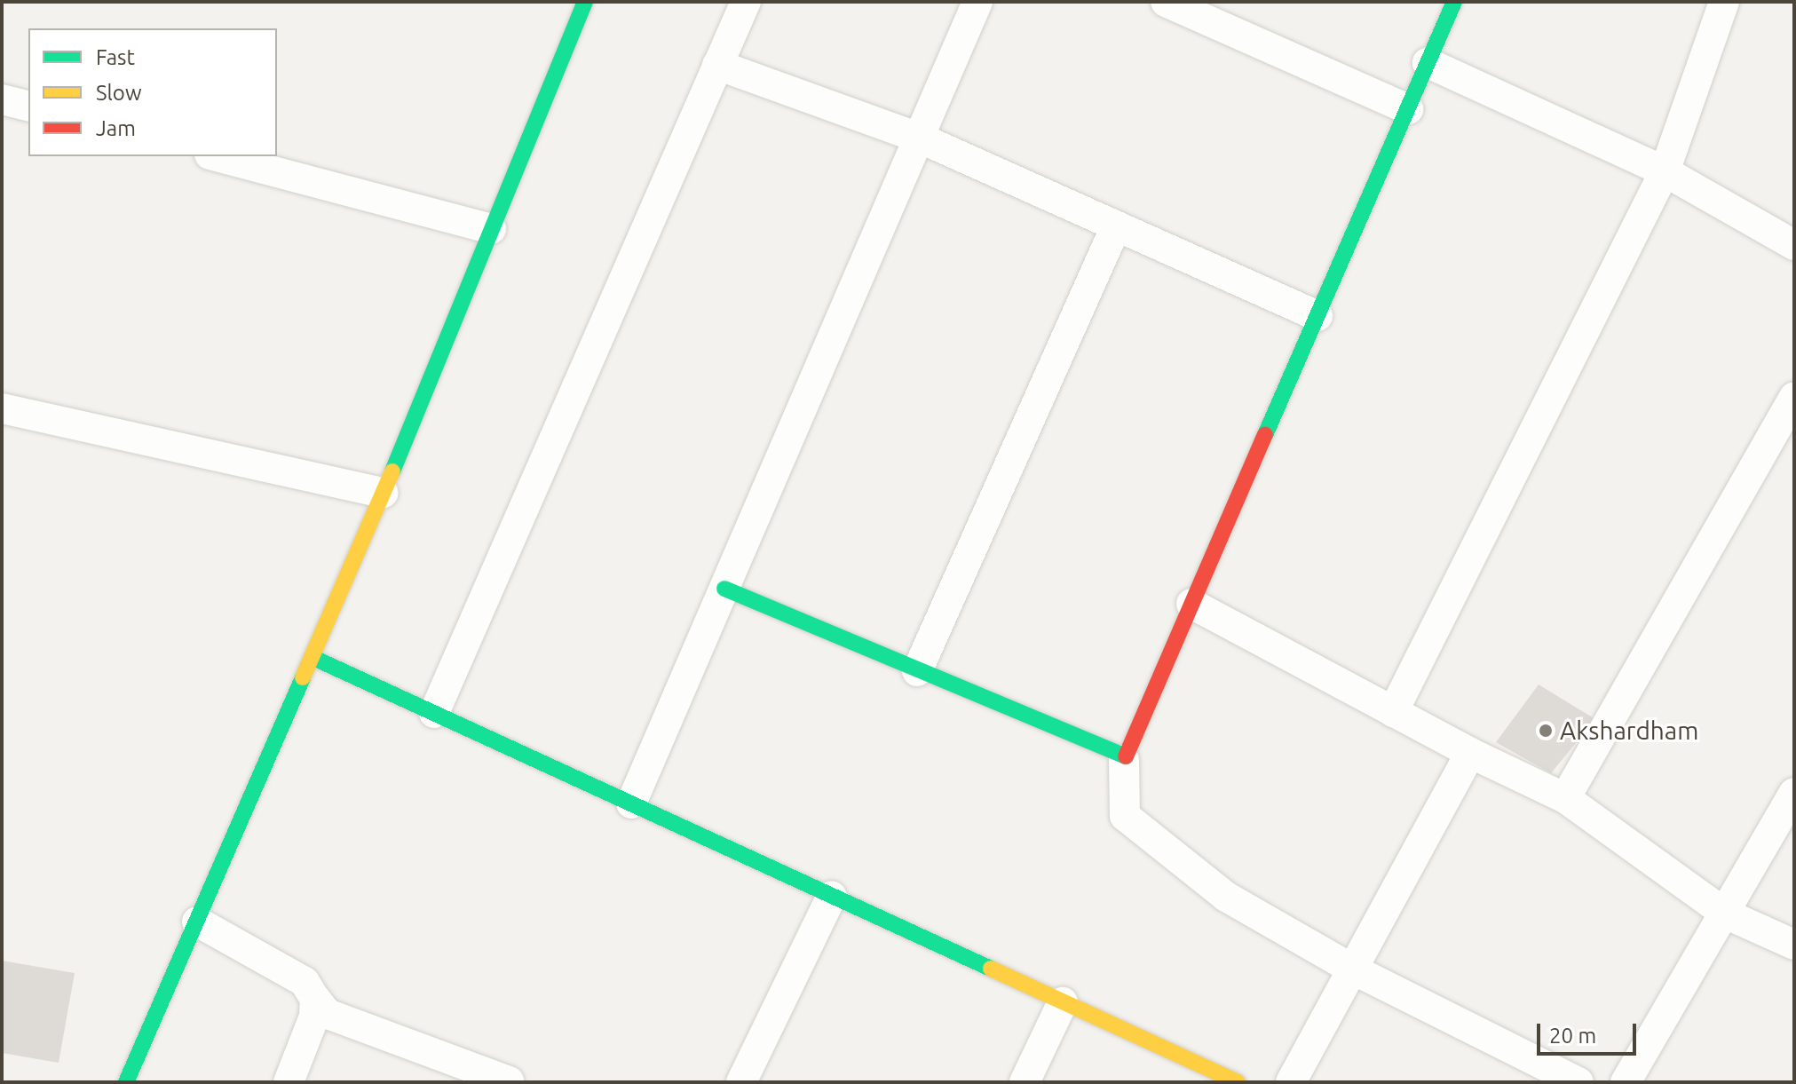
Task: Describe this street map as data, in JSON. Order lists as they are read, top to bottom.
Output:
{
  "places": ["Akshardham"],
  "legend": ["Fast", "Slow", "Jam"],
  "scale_bar": "20 m"
}
